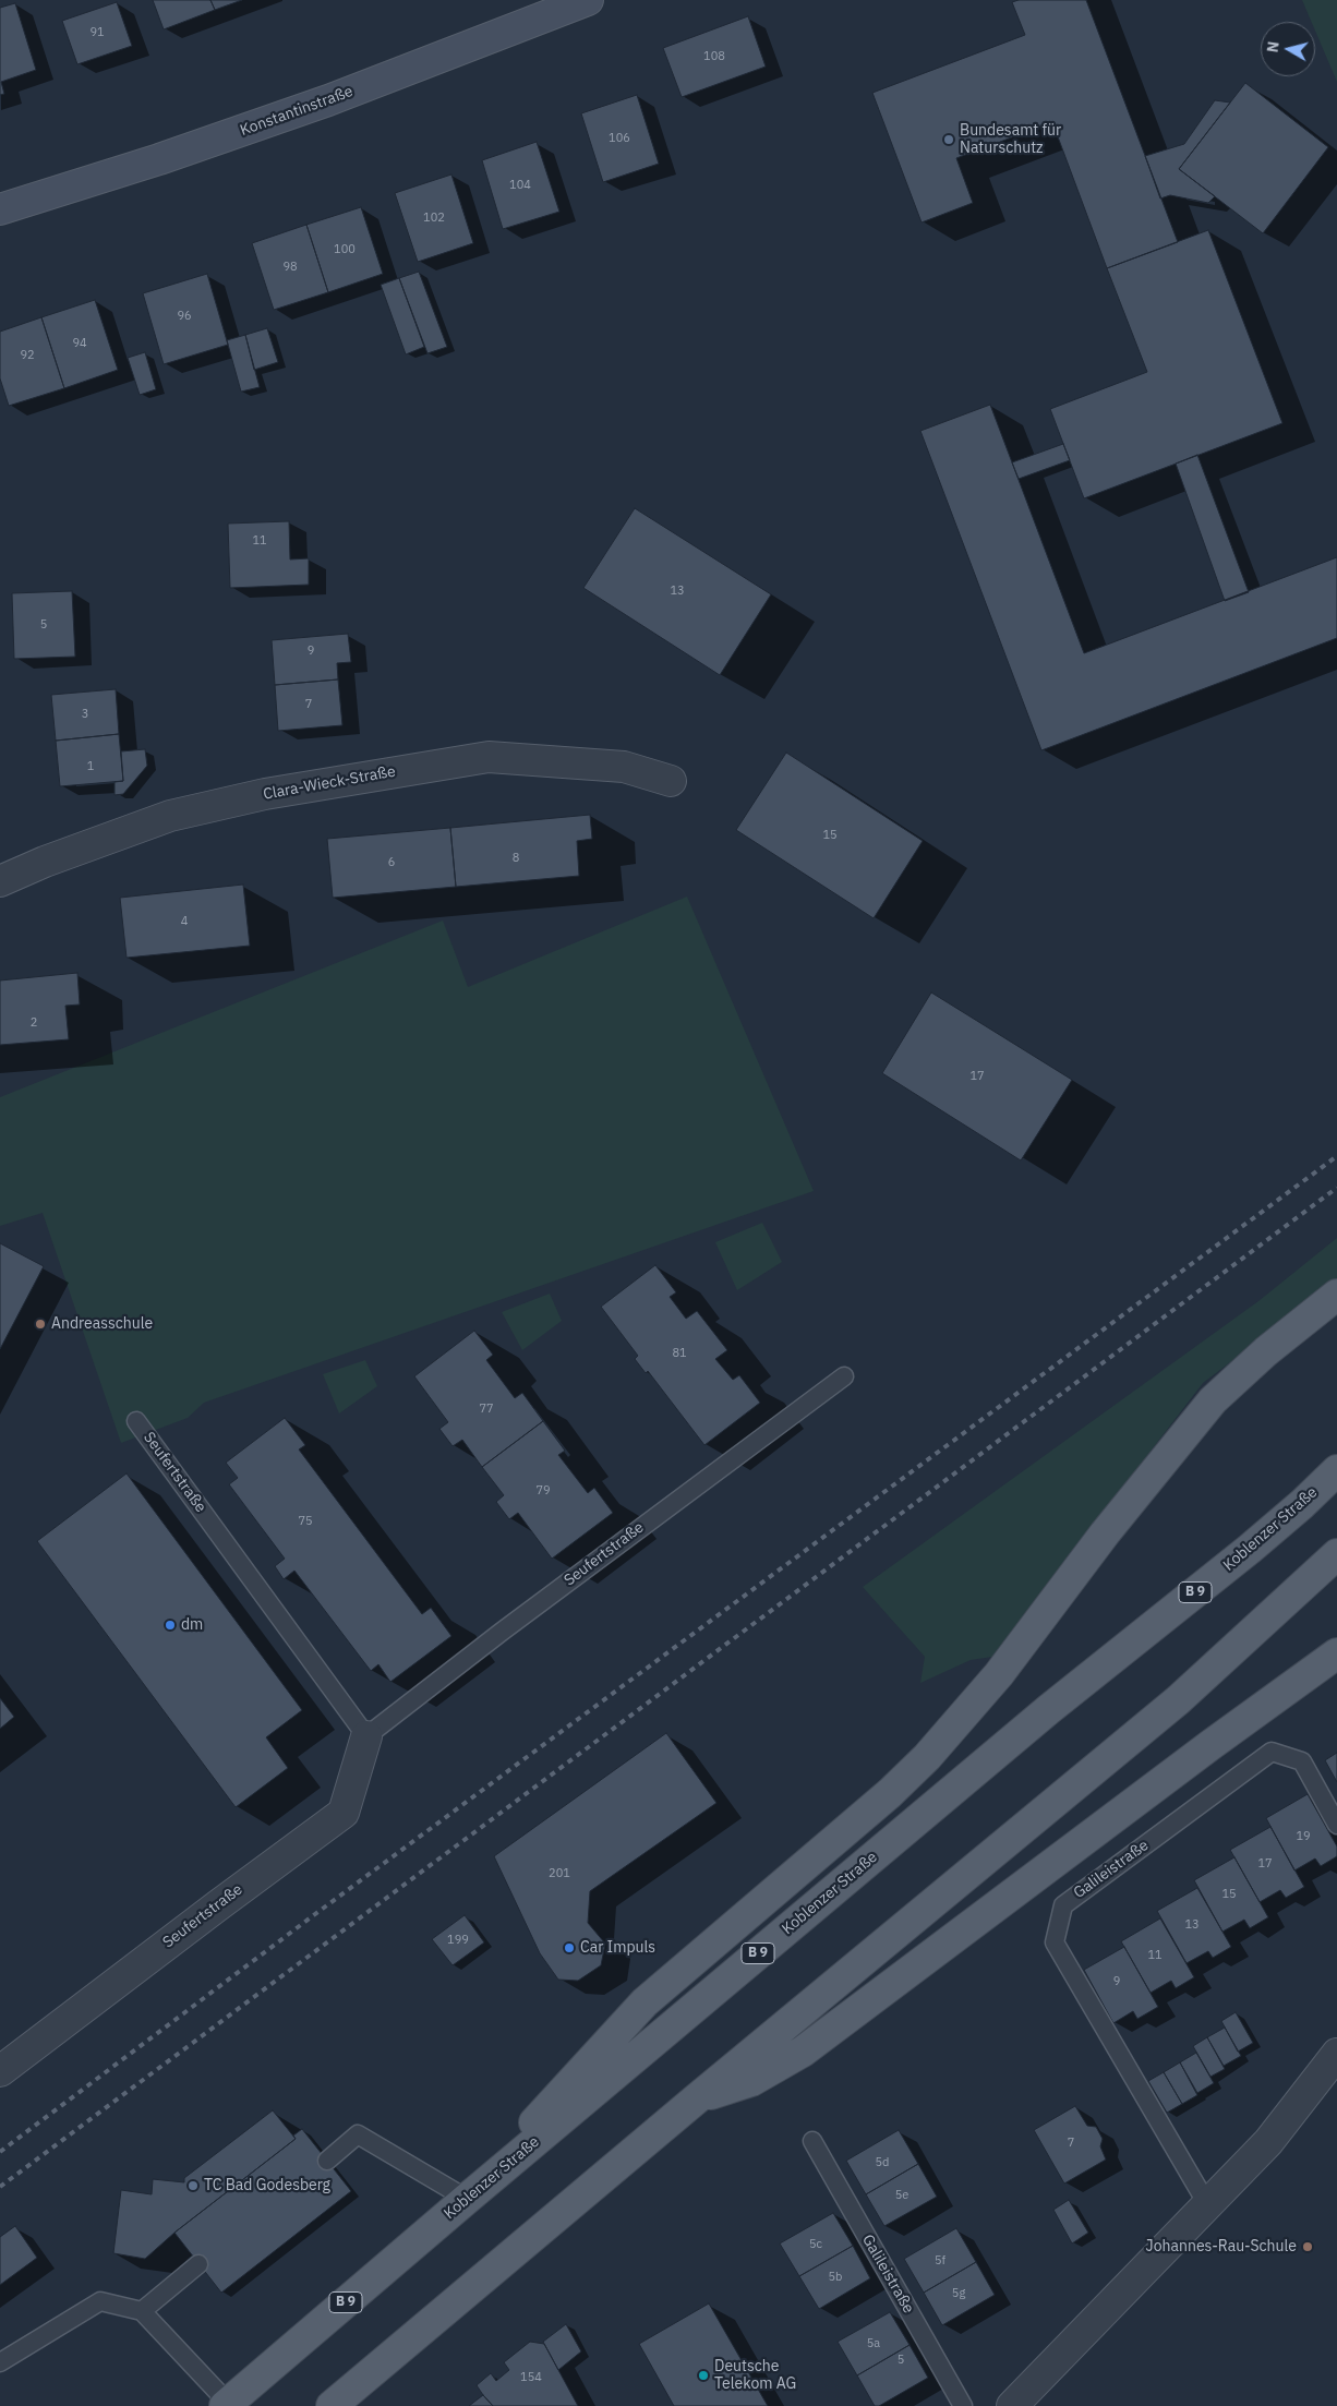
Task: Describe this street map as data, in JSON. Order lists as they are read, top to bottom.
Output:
{
  "streets": {
    "main road": ["Konstantinstraße", "Koblenzer Straße", "B 9"],
    "street": ["Clara-Wieck-Straße", "Seufertstraße"],
    "lane": ["Galileistraße"]
  },
  "places": [
    "Bundesamt für Naturschutz",
    "Andreasschule",
    "dm",
    "Car Impuls",
    "TC Bad Godesberg",
    "Johannes-Rau-Schule",
    "Deutsche Telekom AG"
  ],
  "house_numbers": [
    "91",
    "108",
    "106",
    "104",
    "102",
    "100",
    "98",
    "96",
    "94",
    "92",
    "11",
    "13",
    "5",
    "9",
    "7",
    "3",
    "1",
    "15",
    "8",
    "6",
    "4",
    "2",
    "17",
    "81",
    "77",
    "79",
    "75",
    "19",
    "17",
    "201",
    "15",
    "13",
    "199",
    "11",
    "9",
    "7",
    "5d",
    "5e",
    "5c",
    "5f",
    "5b",
    "5g",
    "5a",
    "5",
    "154"
  ],
  "north": "left"
}
